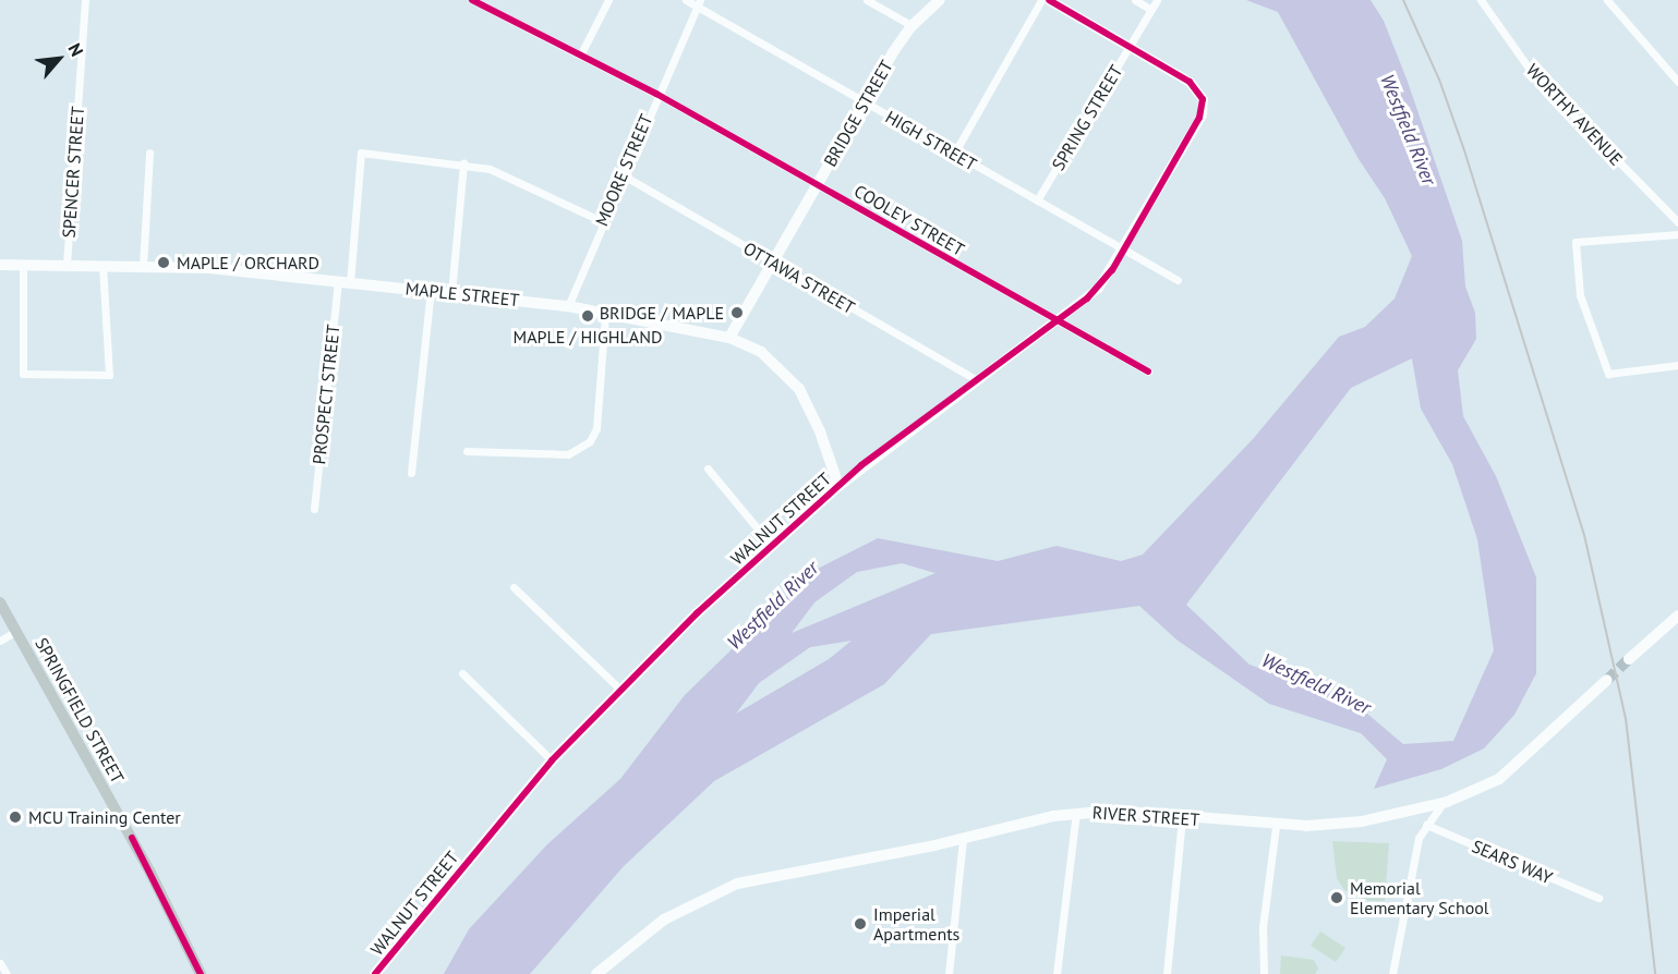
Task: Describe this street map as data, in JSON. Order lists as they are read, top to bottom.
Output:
{
  "streets": {
    "main road": [
      "BRIDGE STREET",
      "MAPLE STREET",
      "WALNUT STREET",
      "SPRINGFIELD STREET",
      "RIVER STREET"
    ],
    "street": [
      "WORTHY AVENUE",
      "SPRING STREET",
      "HIGH STREET",
      "MOORE STREET",
      "SPENCER STREET",
      "COOLEY STREET",
      "OTTAWA STREET",
      "PROSPECT STREET",
      "SEARS WAY"
    ]
  },
  "crossings": [
    ["BRIDGE STREET", "HIGH STREET"],
    ["BRIDGE STREET", "COOLEY STREET"],
    ["BRIDGE STREET", "OTTAWA STREET"],
    ["BRIDGE STREET", "MAPLE STREET"],
    ["SPRING STREET", "HIGH STREET"],
    ["SPRING STREET", "WALNUT STREET"],
    ["HIGH STREET", "MOORE STREET"],
    ["HIGH STREET", "WALNUT STREET"],
    ["MOORE STREET", "COOLEY STREET"],
    ["MOORE STREET", "OTTAWA STREET"],
    ["MOORE STREET", "MAPLE STREET"],
    ["SPENCER STREET", "MAPLE STREET"],
    ["COOLEY STREET", "WALNUT STREET"],
    ["OTTAWA STREET", "WALNUT STREET"],
    ["MAPLE STREET", "PROSPECT STREET"],
    ["MAPLE STREET", "WALNUT STREET"]
  ],
  "water": ["Westfield River"],
  "places": [
    "MAPLE / ORCHARD",
    "BRIDGE / MAPLE",
    "MAPLE / HIGHLAND",
    "MCU Training Center",
    "Memorial Elementary School",
    "Imperial Apartments"
  ],
  "north": "top right"
}
